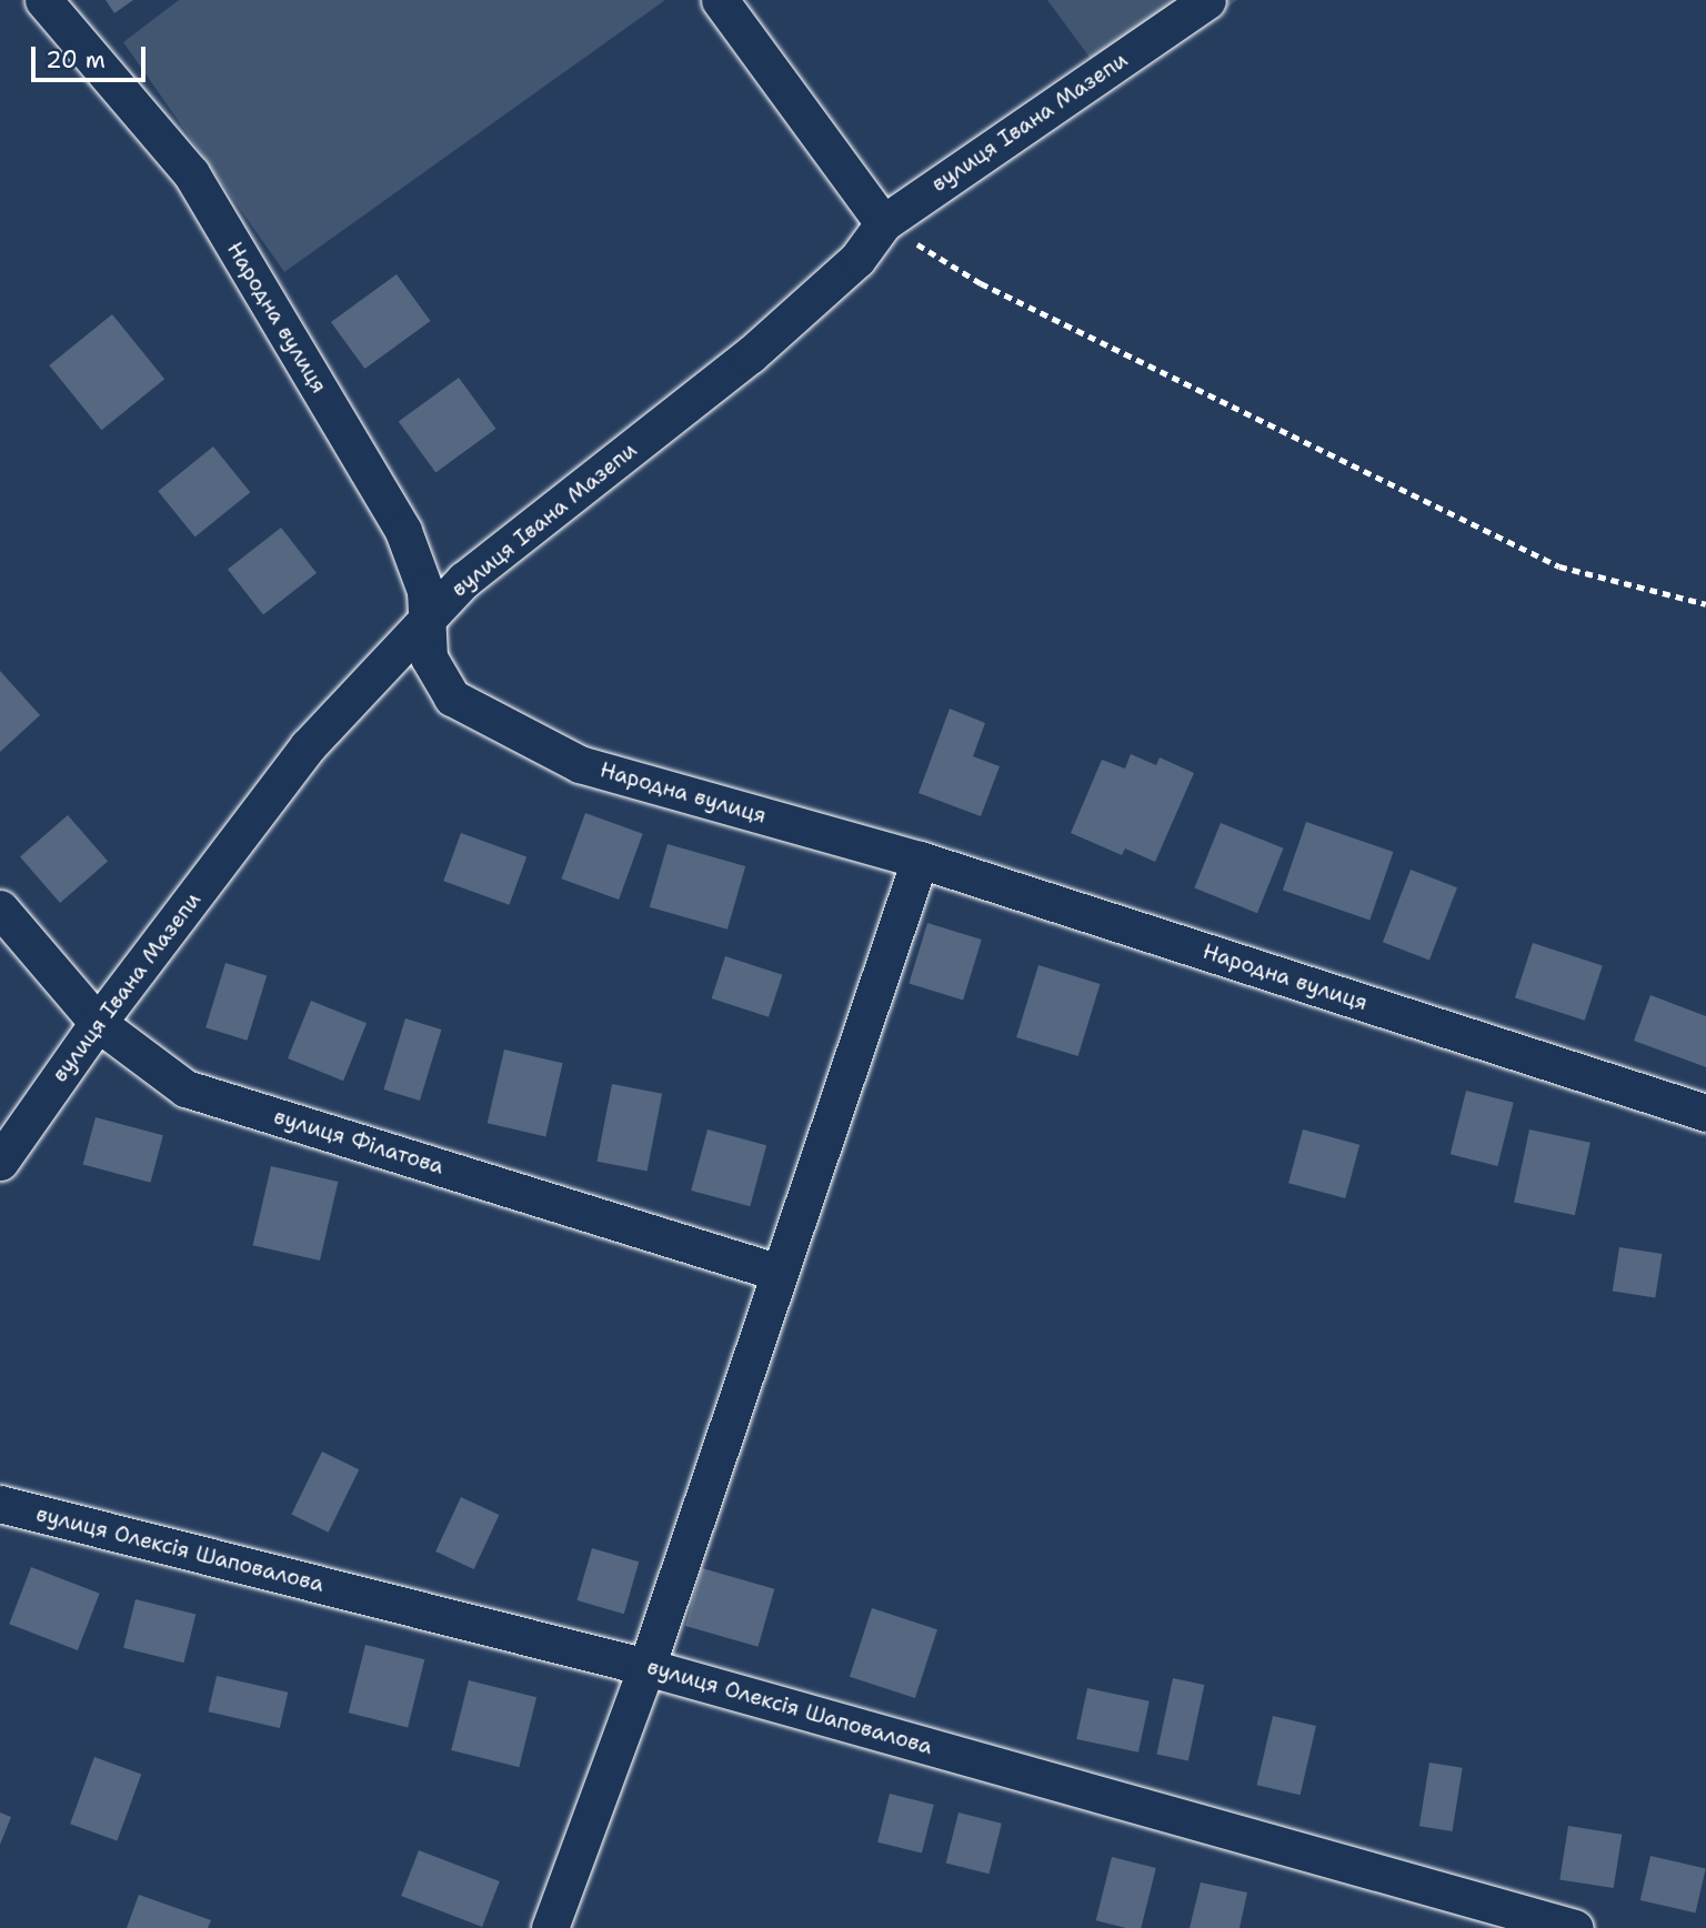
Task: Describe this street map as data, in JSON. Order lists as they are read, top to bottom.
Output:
{
  "streets": {
    "street": [
      "вулиця Івана Мазепи",
      "Народна вулиця",
      "вулиця Філатова",
      "вулиця Олексія Шаповалова"
    ]
  },
  "crossings": [
    ["вулиця Івана Мазепи", "Народна вулиця"],
    ["вулиця Івана Мазепи", "вулиця Філатова"]
  ],
  "scale_bar": "20 m"
}
